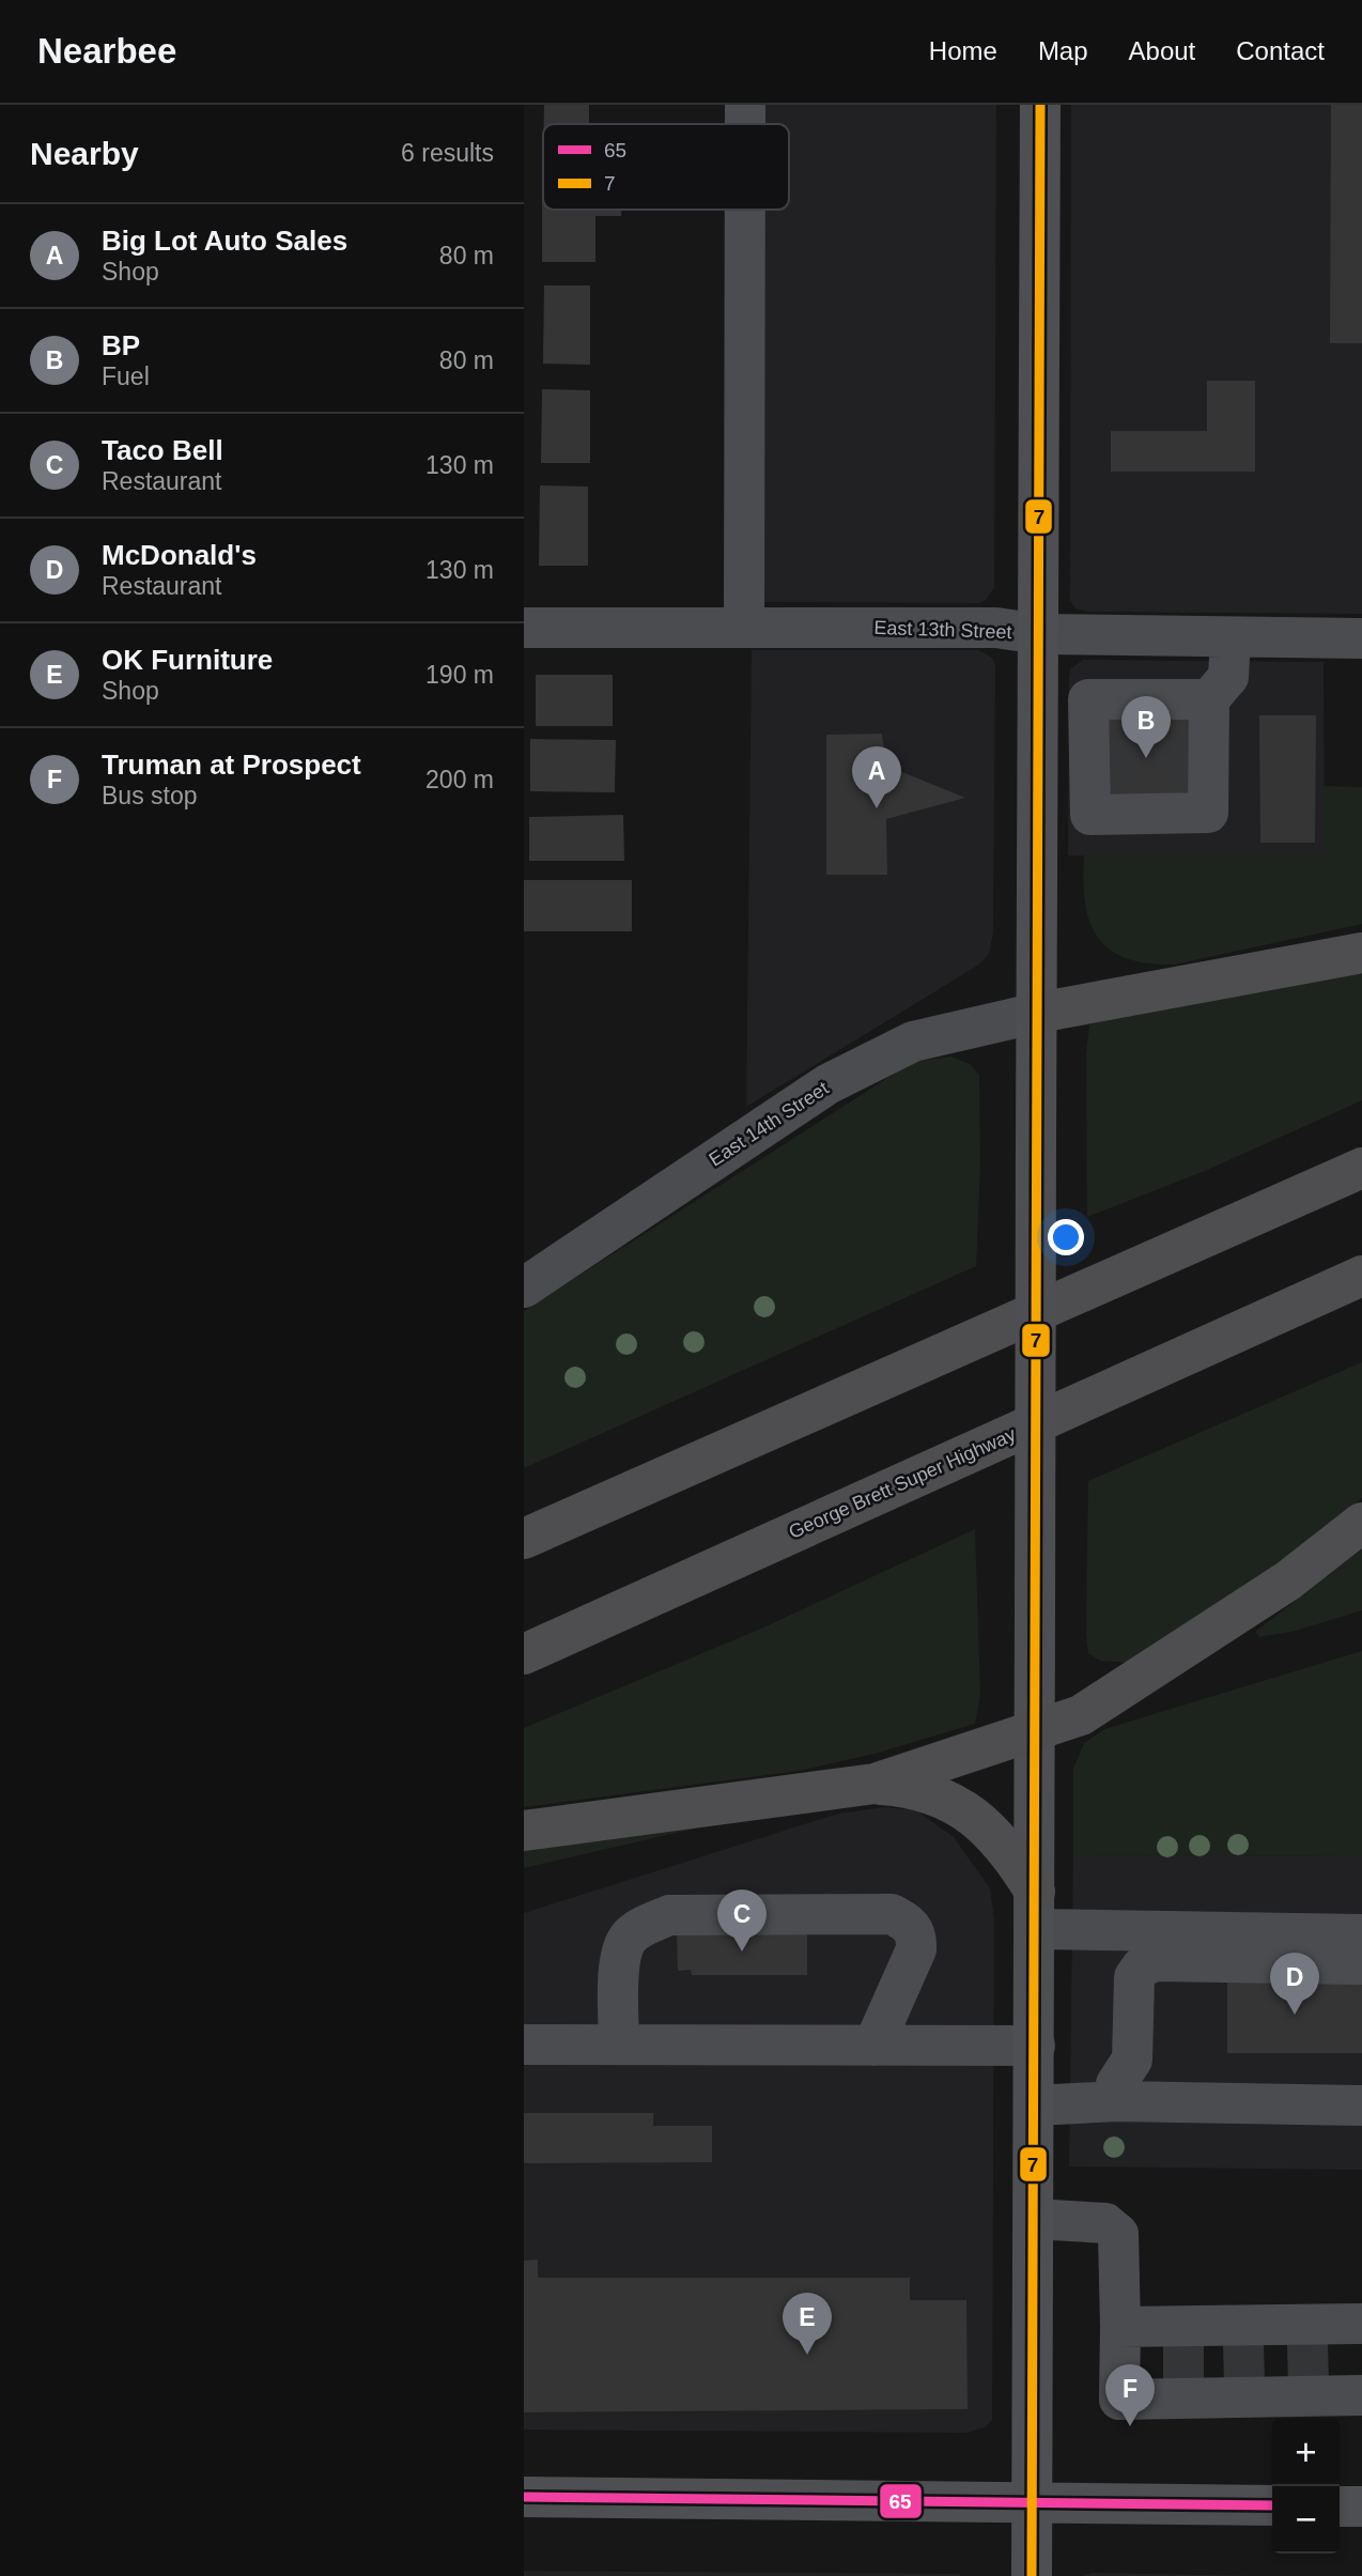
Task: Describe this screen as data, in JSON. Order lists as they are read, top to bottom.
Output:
{
  "streets": {
    "highway": ["George Brett Super Highway"],
    "street": ["East 13th Street", "East 14th Street"]
  },
  "lines": ["transit line 7", "transit line 65"],
  "legend": ["65", "7"],
  "page": {
    "header": "Nearbee",
    "nav": [
      "Home",
      "Map",
      "About",
      "Contact"
    ],
    "heading": ["Nearby", "6 results"],
    "list": [
      {
        "mark": "A",
        "name": "Big Lot Auto Sales",
        "note": "Shop",
        "value": "80 m"
      },
      {
        "mark": "B",
        "name": "BP",
        "note": "Fuel",
        "value": "80 m"
      },
      {
        "mark": "C",
        "name": "Taco Bell",
        "note": "Restaurant",
        "value": "130 m"
      },
      {
        "mark": "D",
        "name": "McDonald's",
        "note": "Restaurant",
        "value": "130 m"
      },
      {
        "mark": "E",
        "name": "OK Furniture",
        "note": "Shop",
        "value": "190 m"
      },
      {
        "mark": "F",
        "name": "Truman at Prospect",
        "note": "Bus stop",
        "value": "200 m"
      }
    ],
    "pins": [
      "B",
      "A",
      "C",
      "D",
      "E",
      "F"
    ],
    "map_buttons": ["+", "−"]
  }
}
